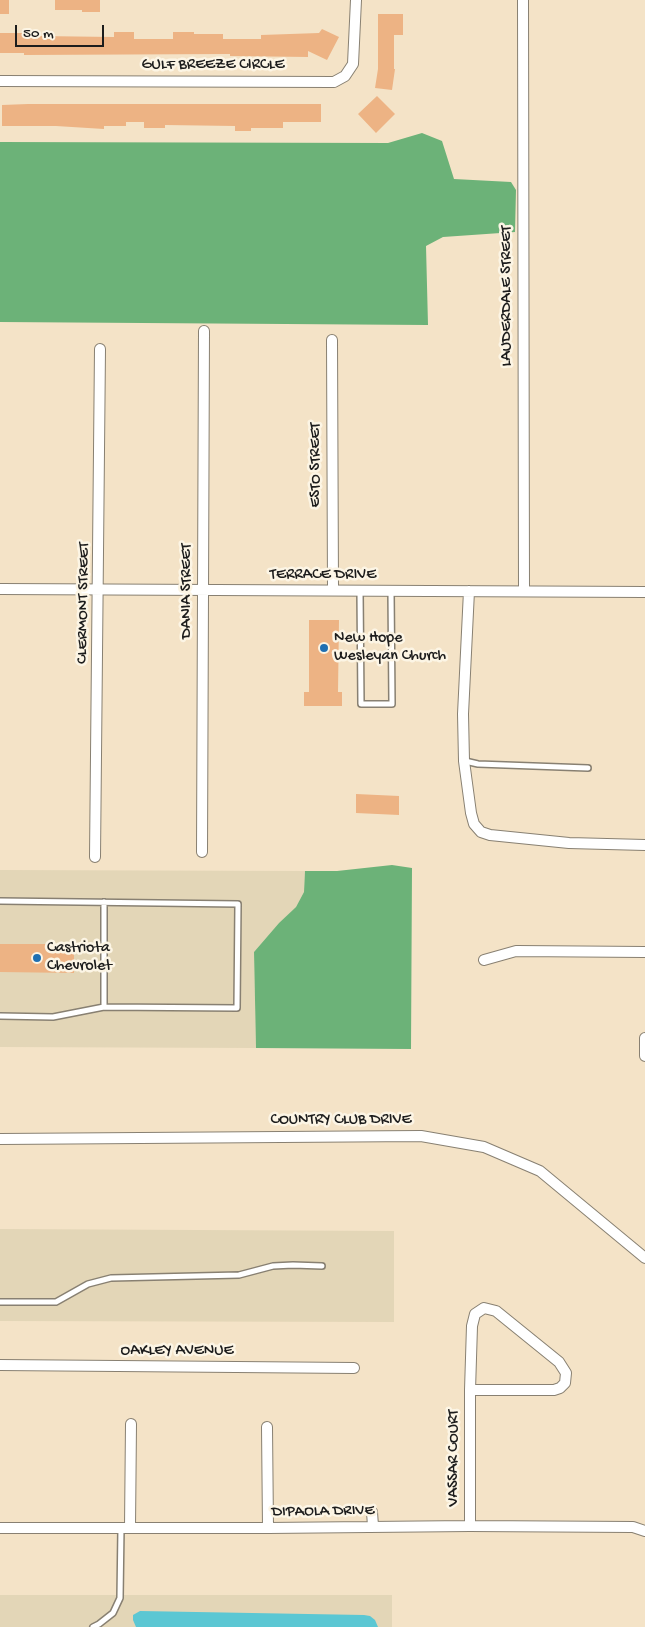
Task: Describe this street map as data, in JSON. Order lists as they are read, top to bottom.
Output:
{
  "streets": {
    "street": [
      "GULF BREEZE CIRCLE",
      "LAUDERDALE STREET",
      "ESTO STREET",
      "TERRACE DRIVE",
      "DANIA STREET",
      "CLERMONT STREET",
      "COUNTRY CLUB DRIVE",
      "OAKLEY AVENUE",
      "VASSAR COURT",
      "DIPAOLA DRIVE"
    ]
  },
  "crossings": [
    ["LAUDERDALE STREET", "TERRACE DRIVE"],
    ["ESTO STREET", "TERRACE DRIVE"],
    ["TERRACE DRIVE", "DANIA STREET"],
    ["TERRACE DRIVE", "CLERMONT STREET"],
    ["VASSAR COURT", "DIPAOLA DRIVE"]
  ],
  "places": ["New Hope Wesleyan Church", "Castriota Chevrolet"],
  "scale_bar": "50 m"
}
